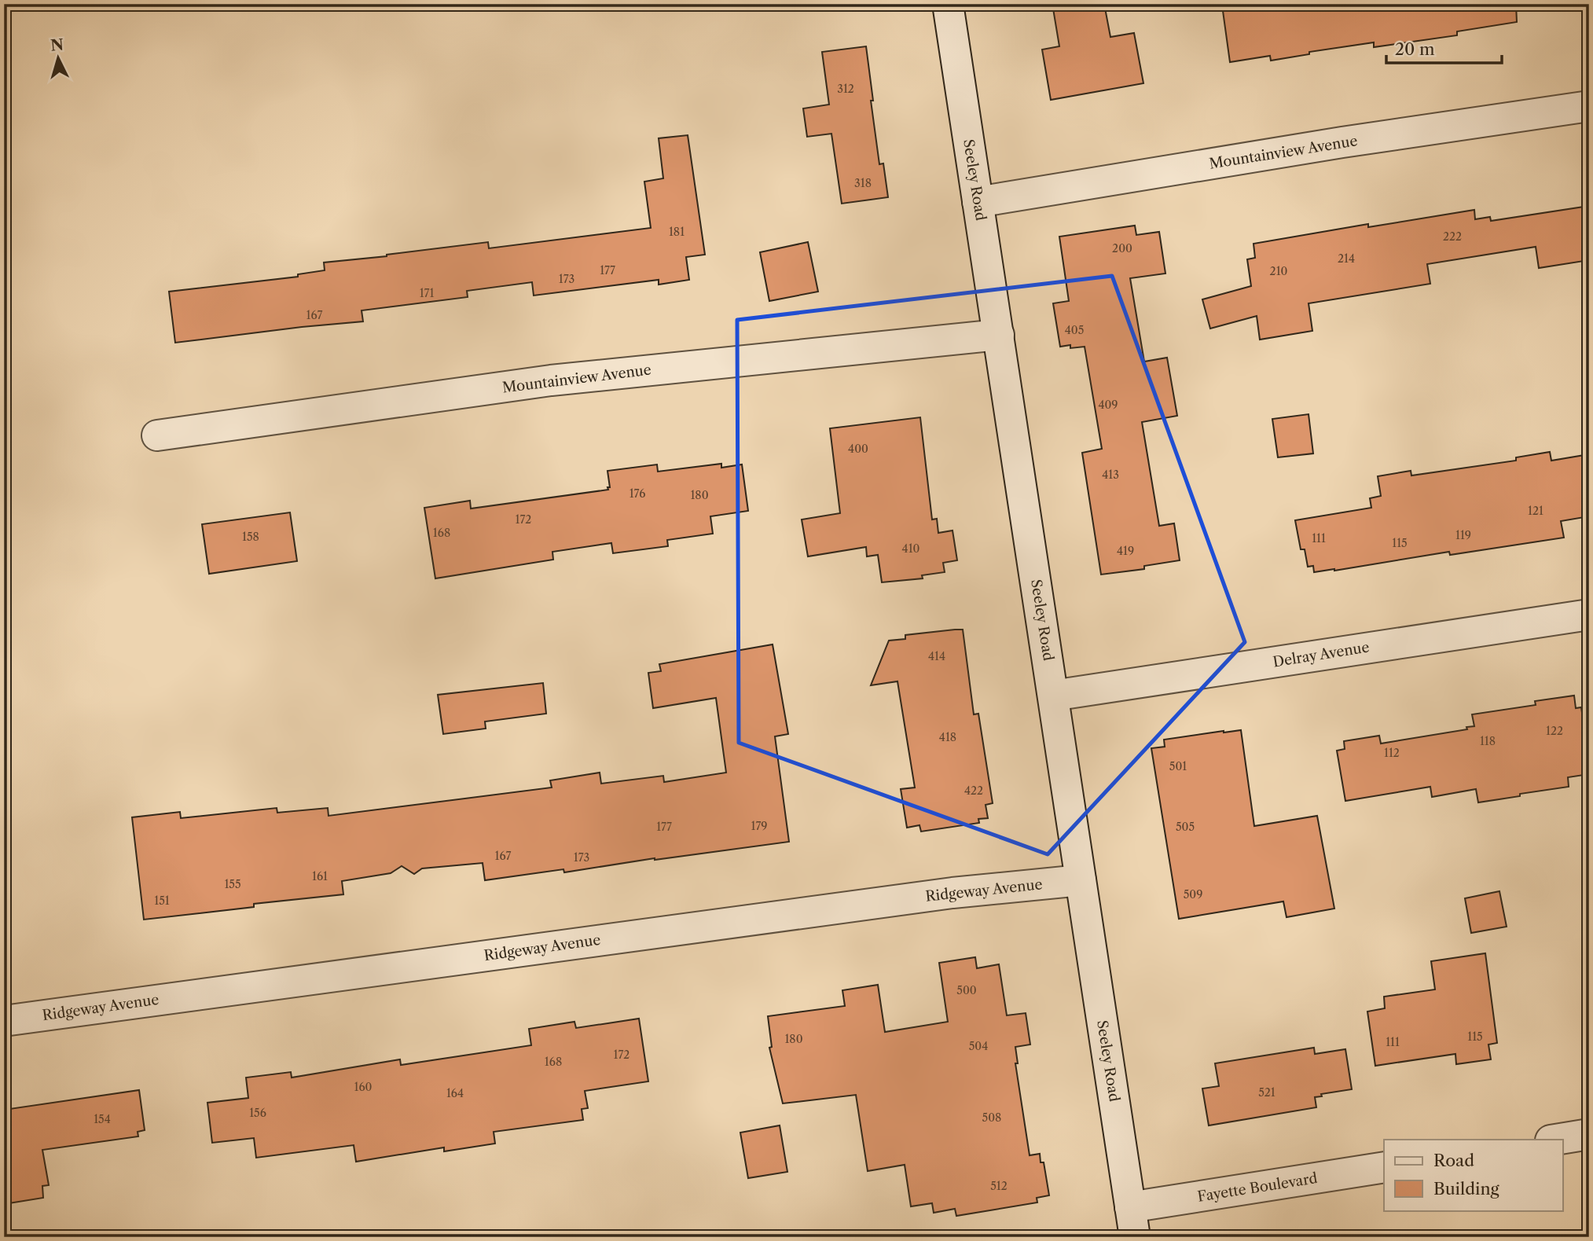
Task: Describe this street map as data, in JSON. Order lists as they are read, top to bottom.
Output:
{
  "streets": {
    "street": [
      "Mountainview Avenue",
      "Seeley Road",
      "Delray Avenue",
      "Ridgeway Avenue",
      "Fayette Boulevard"
    ]
  },
  "crossings": [
    ["Mountainview Avenue", "Seeley Road"],
    ["Seeley Road", "Delray Avenue"],
    ["Seeley Road", "Ridgeway Avenue"],
    ["Seeley Road", "Fayette Boulevard"]
  ],
  "house_numbers": [
    "312",
    "318",
    "181",
    "222",
    "200",
    "214",
    "177",
    "210",
    "173",
    "171",
    "167",
    "405",
    "409",
    "400",
    "413",
    "176",
    "180",
    "121",
    "172",
    "168",
    "119",
    "158",
    "111",
    "115",
    "410",
    "419",
    "414",
    "122",
    "418",
    "118",
    "112",
    "501",
    "422",
    "179",
    "177",
    "505",
    "167",
    "173",
    "161",
    "155",
    "509",
    "151",
    "500",
    "115",
    "180",
    "111",
    "504",
    "172",
    "168",
    "160",
    "521",
    "164",
    "156",
    "508",
    "154",
    "512"
  ],
  "legend": ["Road", "Building"],
  "scale_bar": "20 m",
  "north": "top"
}
